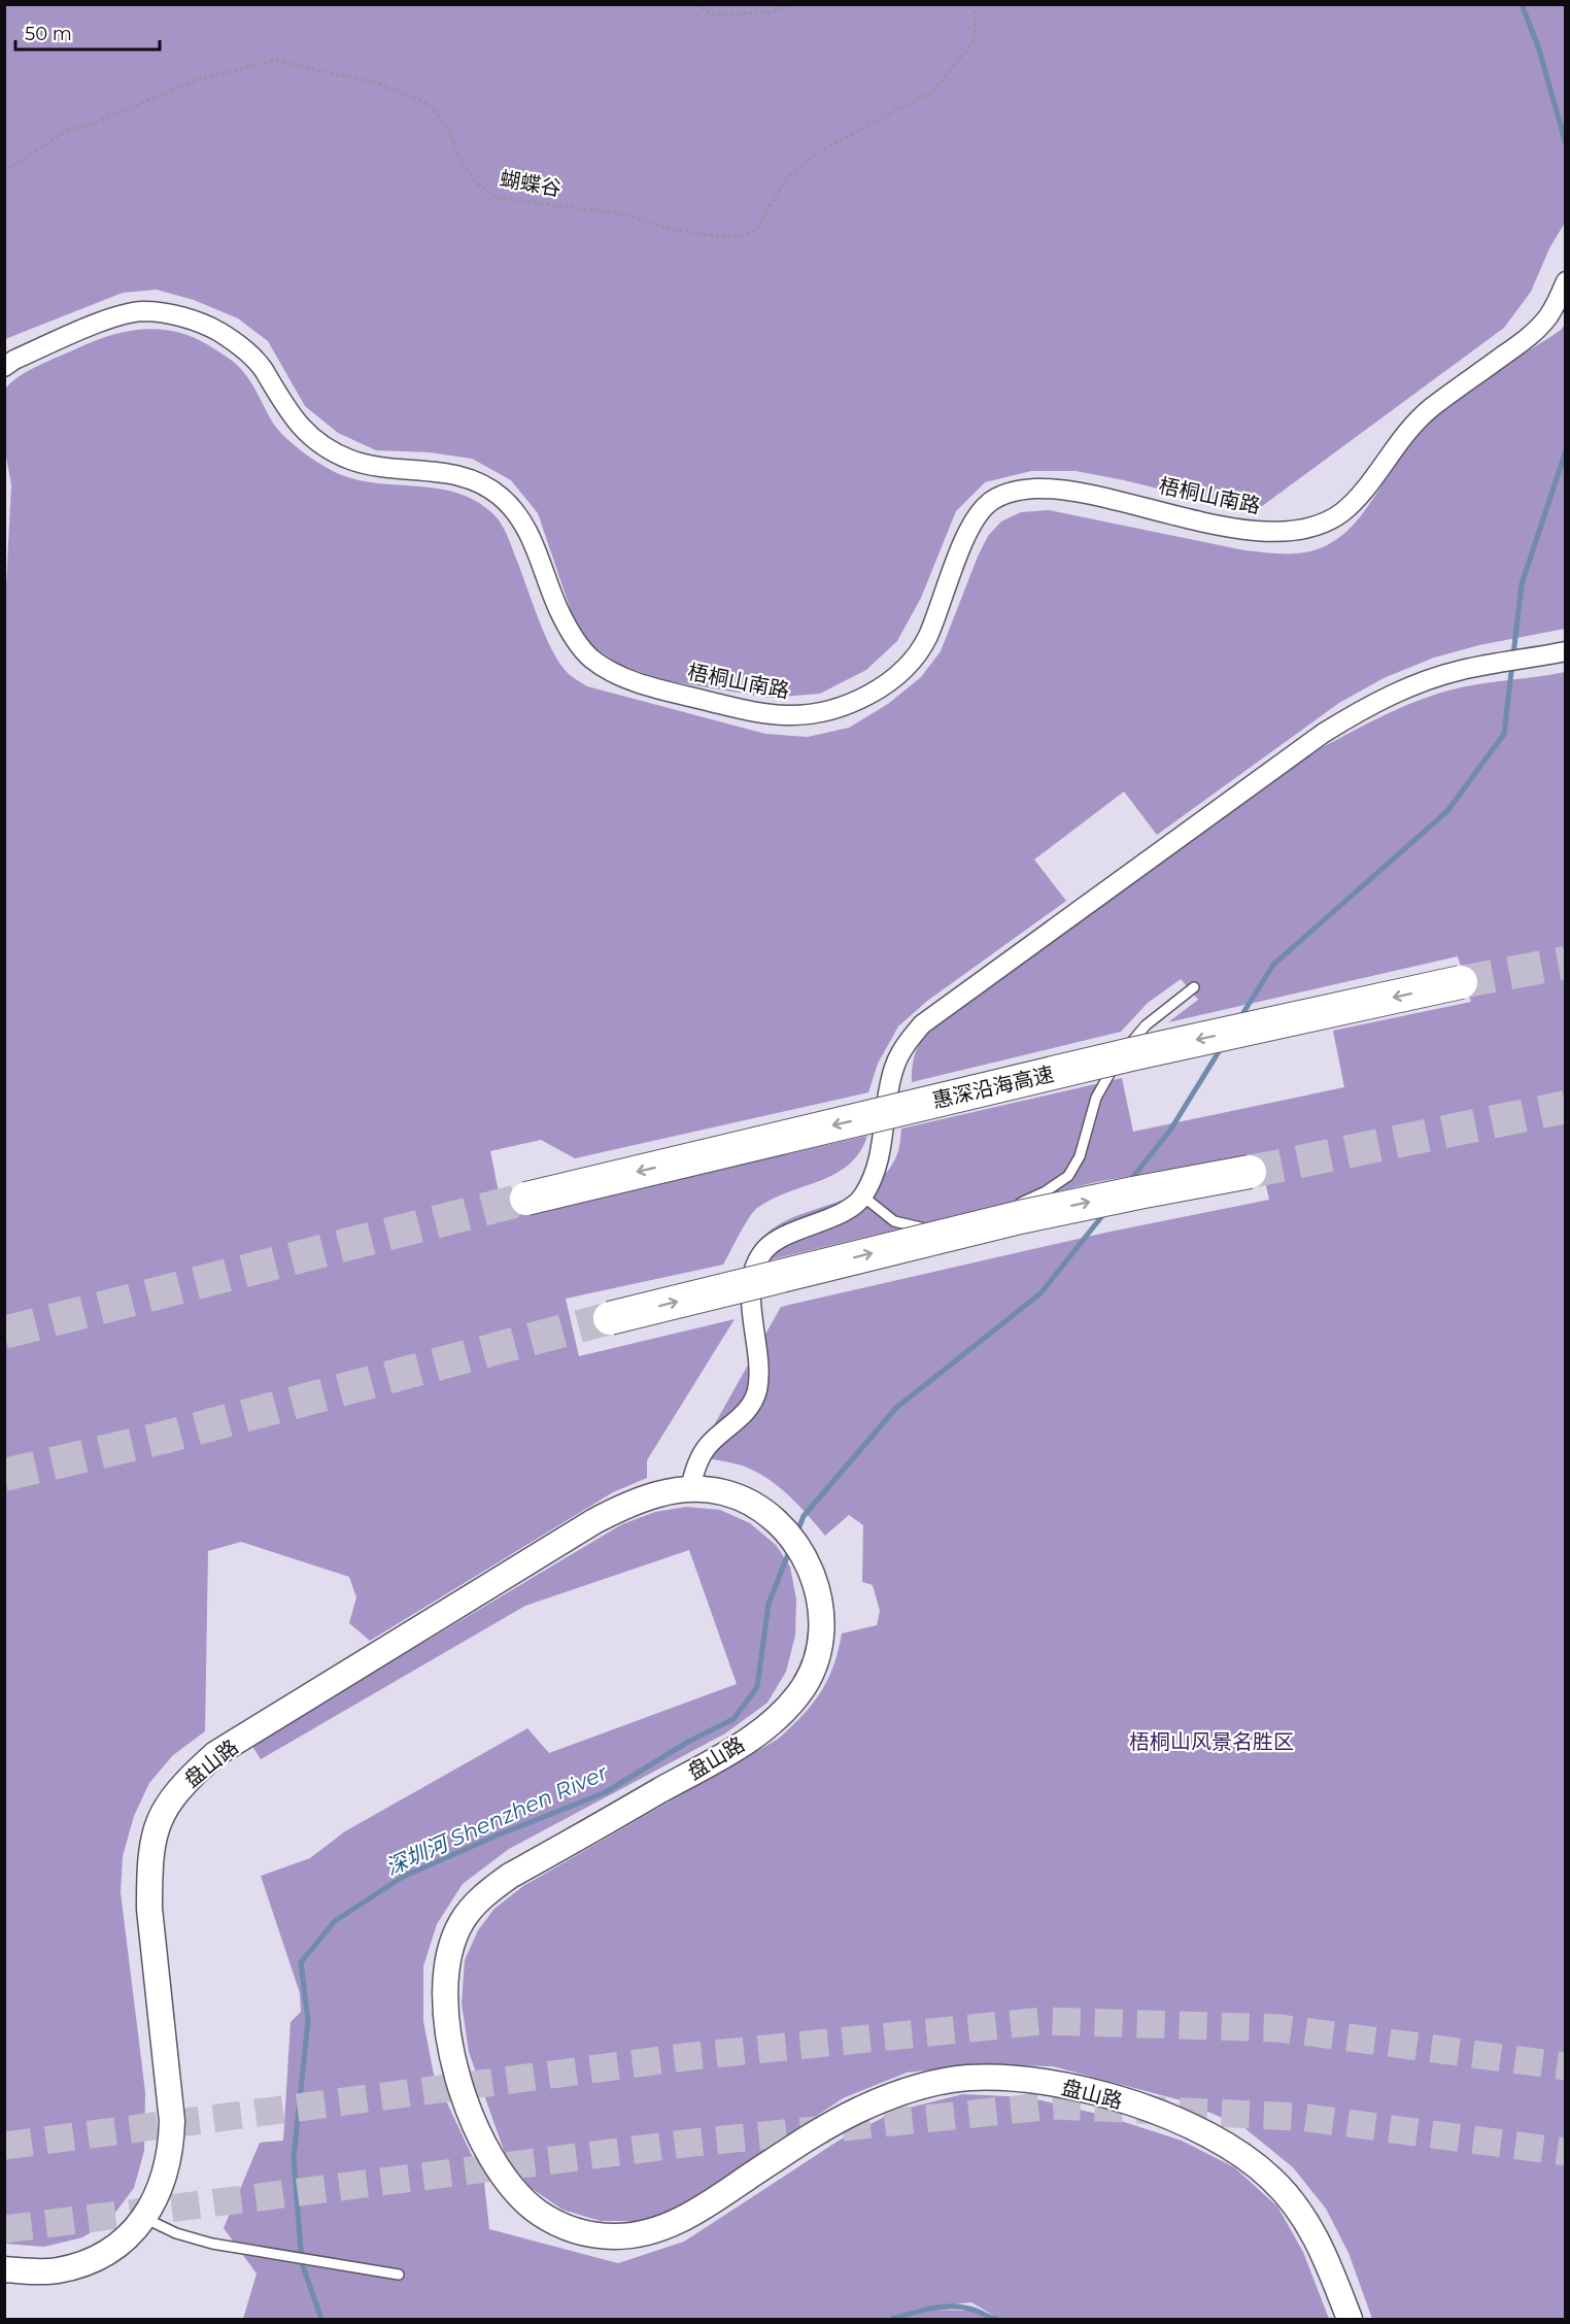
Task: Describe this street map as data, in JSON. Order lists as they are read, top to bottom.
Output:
{
  "streets": {
    "highway": ["惠深沿海高速"],
    "main road": ["盘山路"],
    "street": ["梧桐山南路"],
    "path": ["蝴蝶谷"]
  },
  "water": ["深圳河 Shenzhen River"],
  "parks": ["梧桐山风景名胜区"],
  "scale_bar": "50 m"
}
